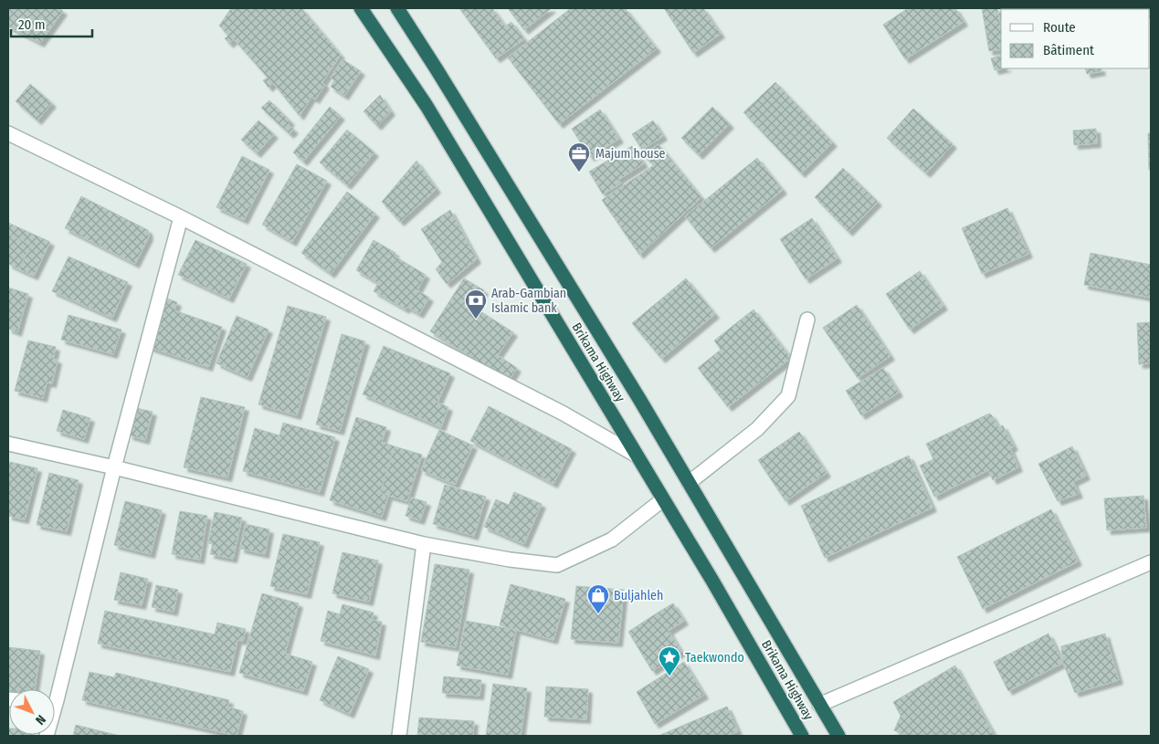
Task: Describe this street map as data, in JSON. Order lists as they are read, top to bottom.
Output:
{
  "streets": {
    "highway": ["Brikama Highway"]
  },
  "places": {
    "office": ["Majum house"],
    "bank": ["Arab-Gambian Islamic bank"],
    "shop": ["Buljahleh"],
    "place": ["Taekwondo"]
  },
  "legend": ["Route", "Bâtiment"],
  "scale_bar": "20 m",
  "north": "bottom right"
}
